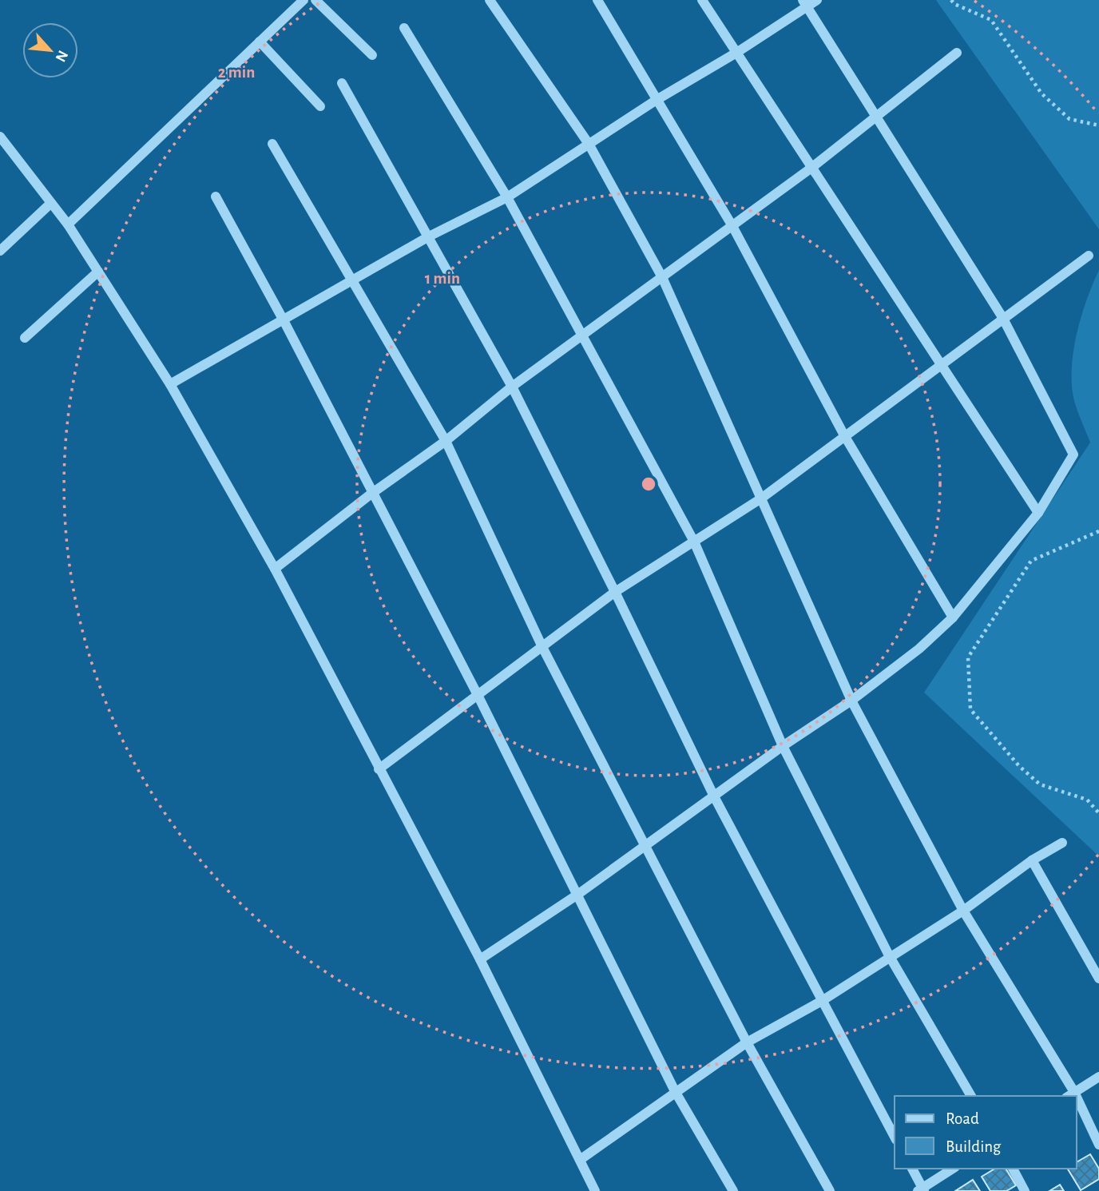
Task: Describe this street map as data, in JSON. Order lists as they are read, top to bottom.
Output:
{
  "legend": ["Road", "Building"],
  "north": "bottom right",
  "rings": ["2 min", "1 min"]
}
